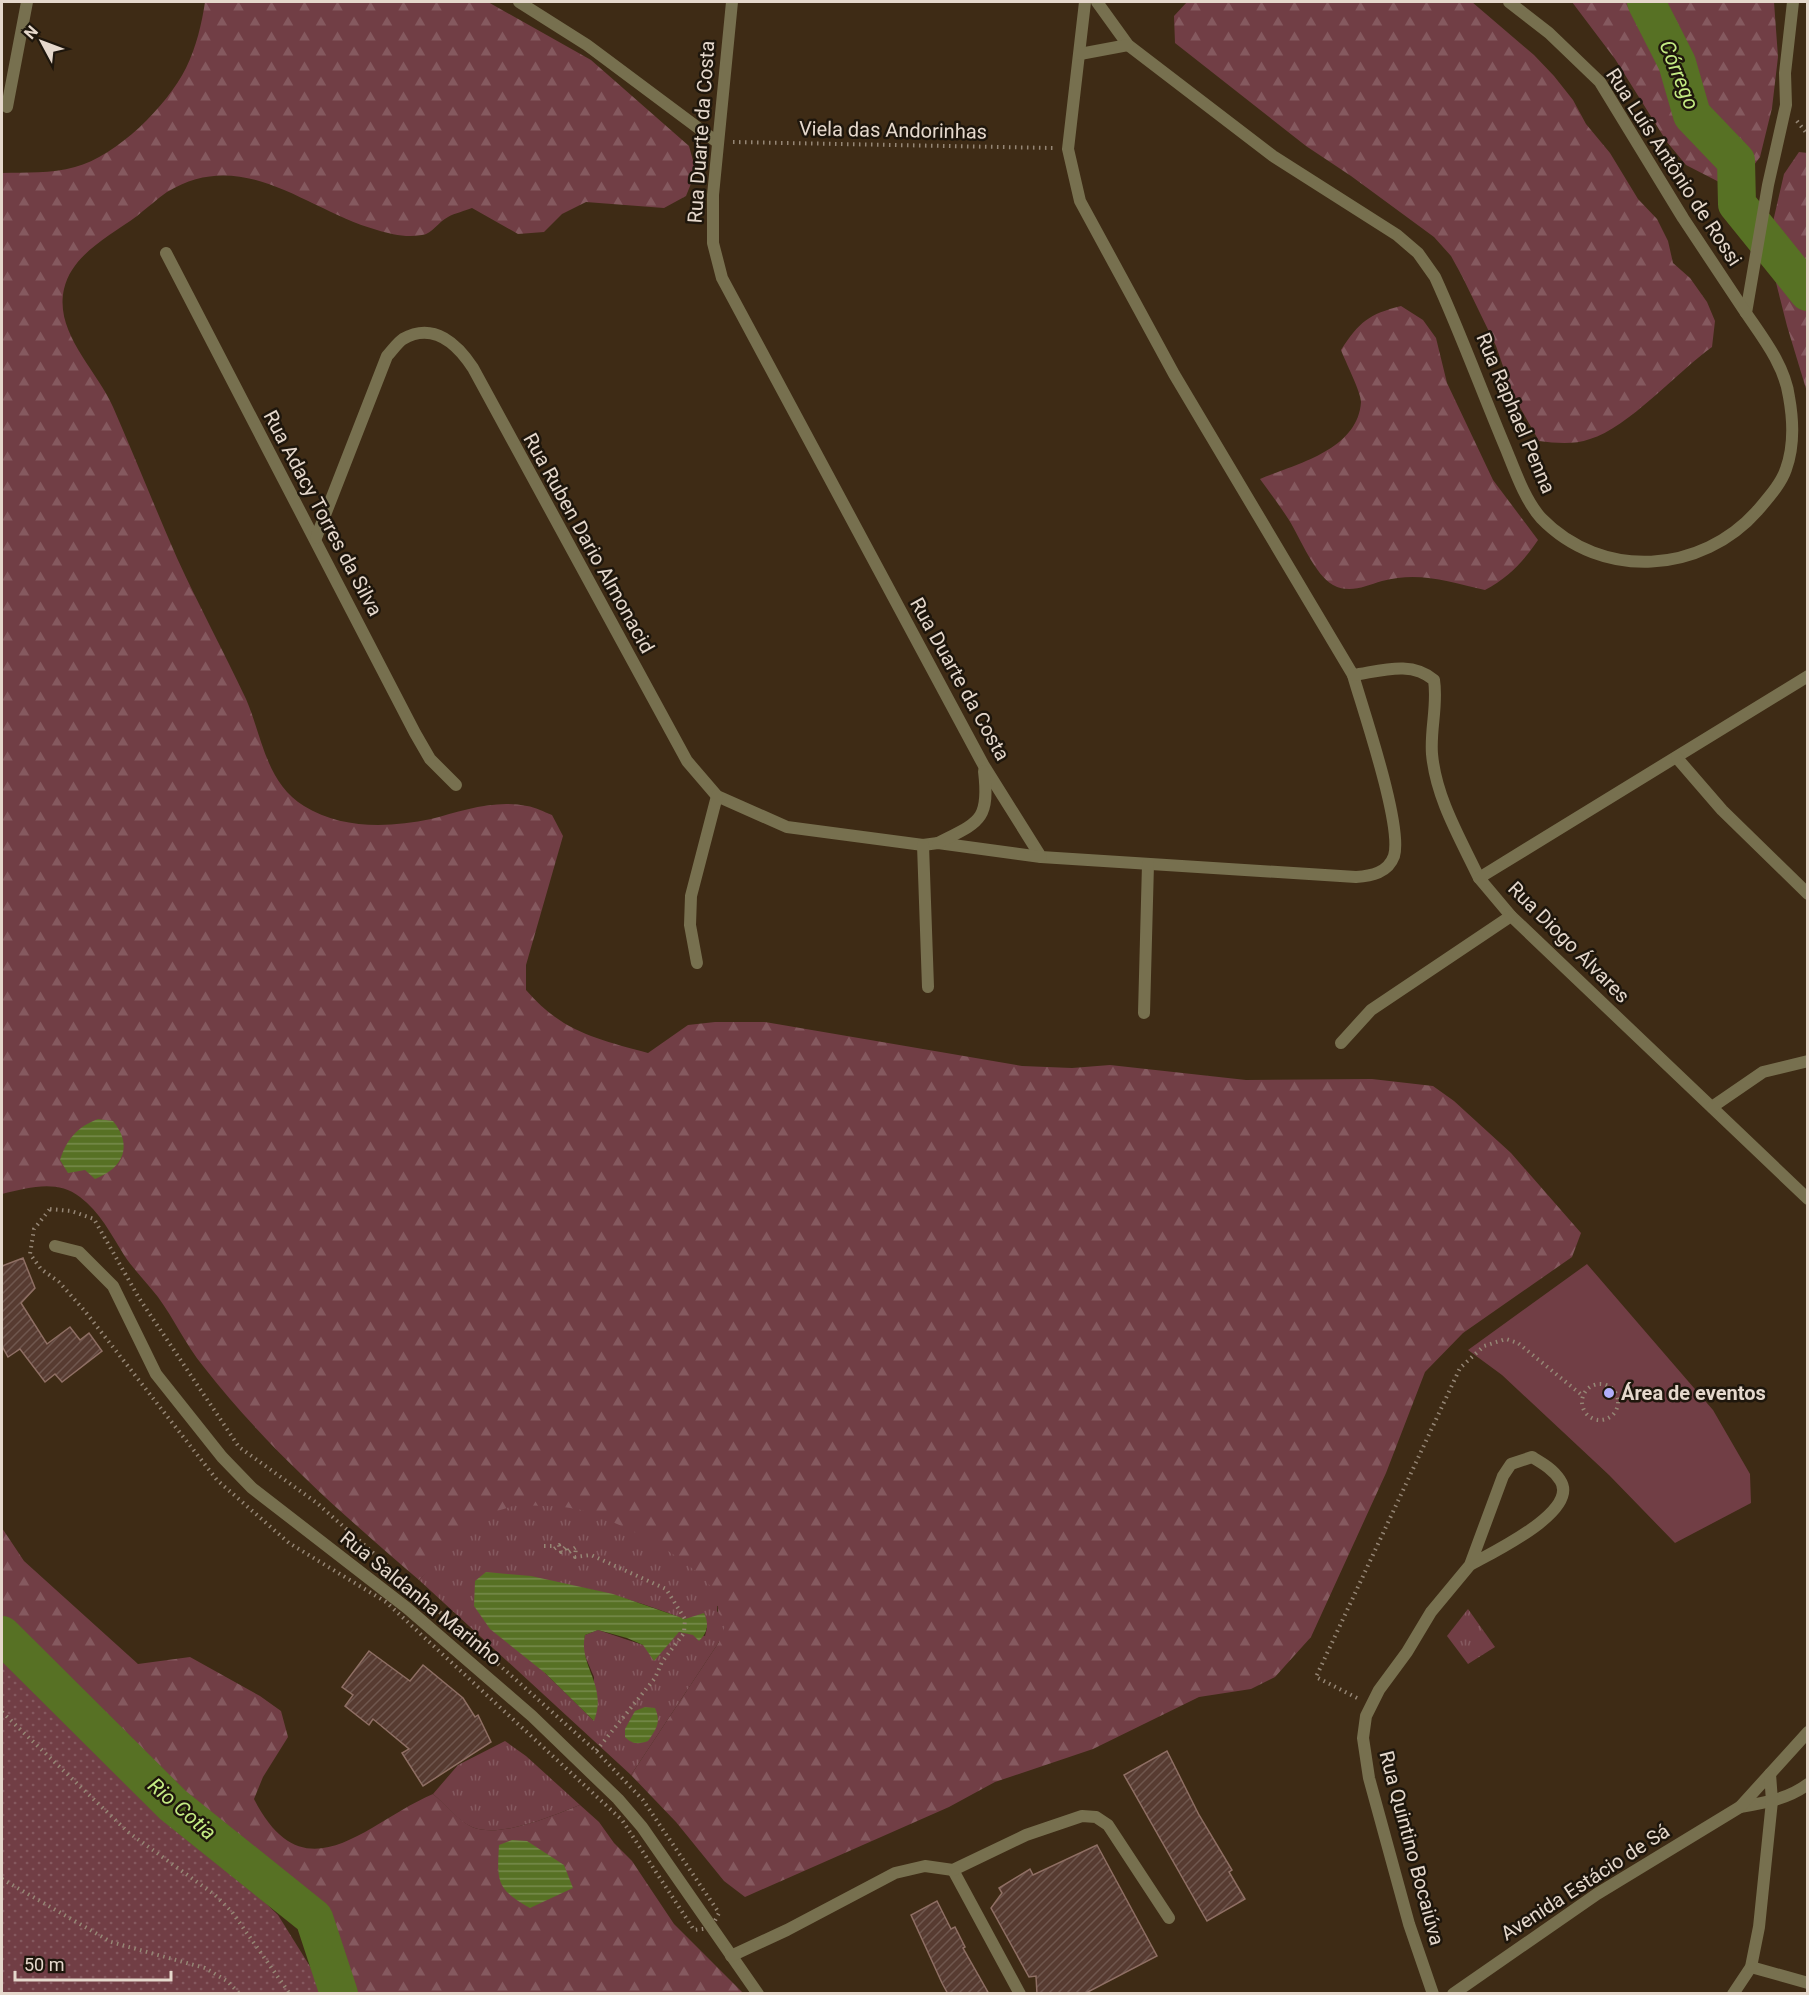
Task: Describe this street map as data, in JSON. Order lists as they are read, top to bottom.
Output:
{
  "streets": {
    "street": [
      "Rua Duarte da Costa",
      "Rua Luís Antônio de Rossi",
      "Rua Raphael Penna",
      "Rua Adacy Torres da Silva",
      "Rua Ruben Dario Almonacid",
      "Rua Diogo Álvares",
      "Rua Saldanha Marinho",
      "Rua Quintino Bocaiúva",
      "Avenida Estácio de Sá"
    ],
    "path": ["Viela das Andorinhas"]
  },
  "crossings": [
    ["Viela das Andorinhas", "Rua Duarte da Costa"],
    ["Rua Duarte da Costa", "Rua Ruben Dario Almonacid"],
    ["Rua Luís Antônio de Rossi", "Rua Raphael Penna"],
    ["Rua Adacy Torres da Silva", "Rua Ruben Dario Almonacid"]
  ],
  "water": ["Córrego", "Rio Cotia"],
  "places": ["Área de eventos"],
  "scale_bar": "50 m",
  "north": "top left"
}
